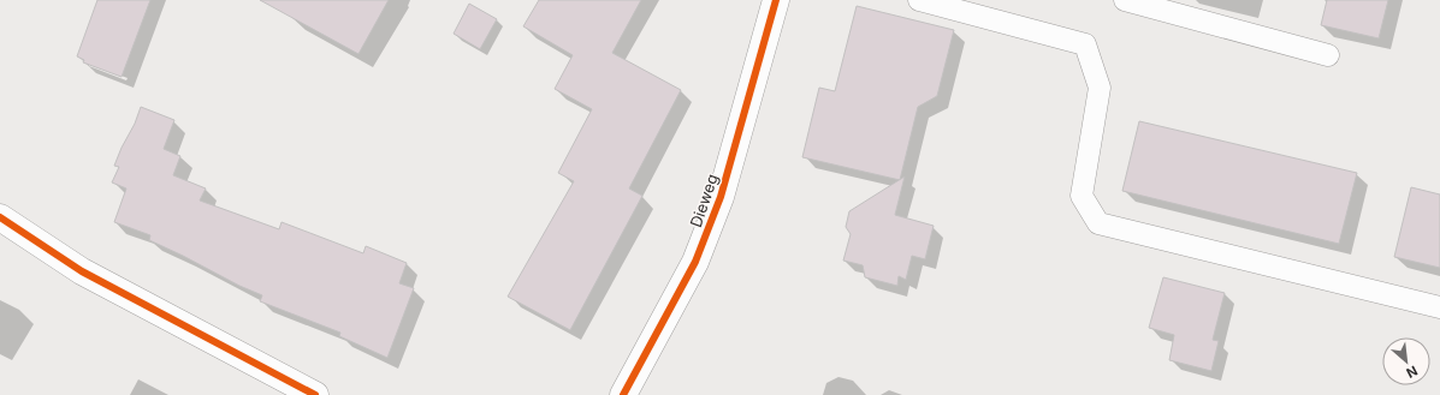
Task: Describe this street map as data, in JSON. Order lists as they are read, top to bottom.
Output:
{
  "streets": {
    "street": ["Dieweg"]
  },
  "north": "bottom right"
}
